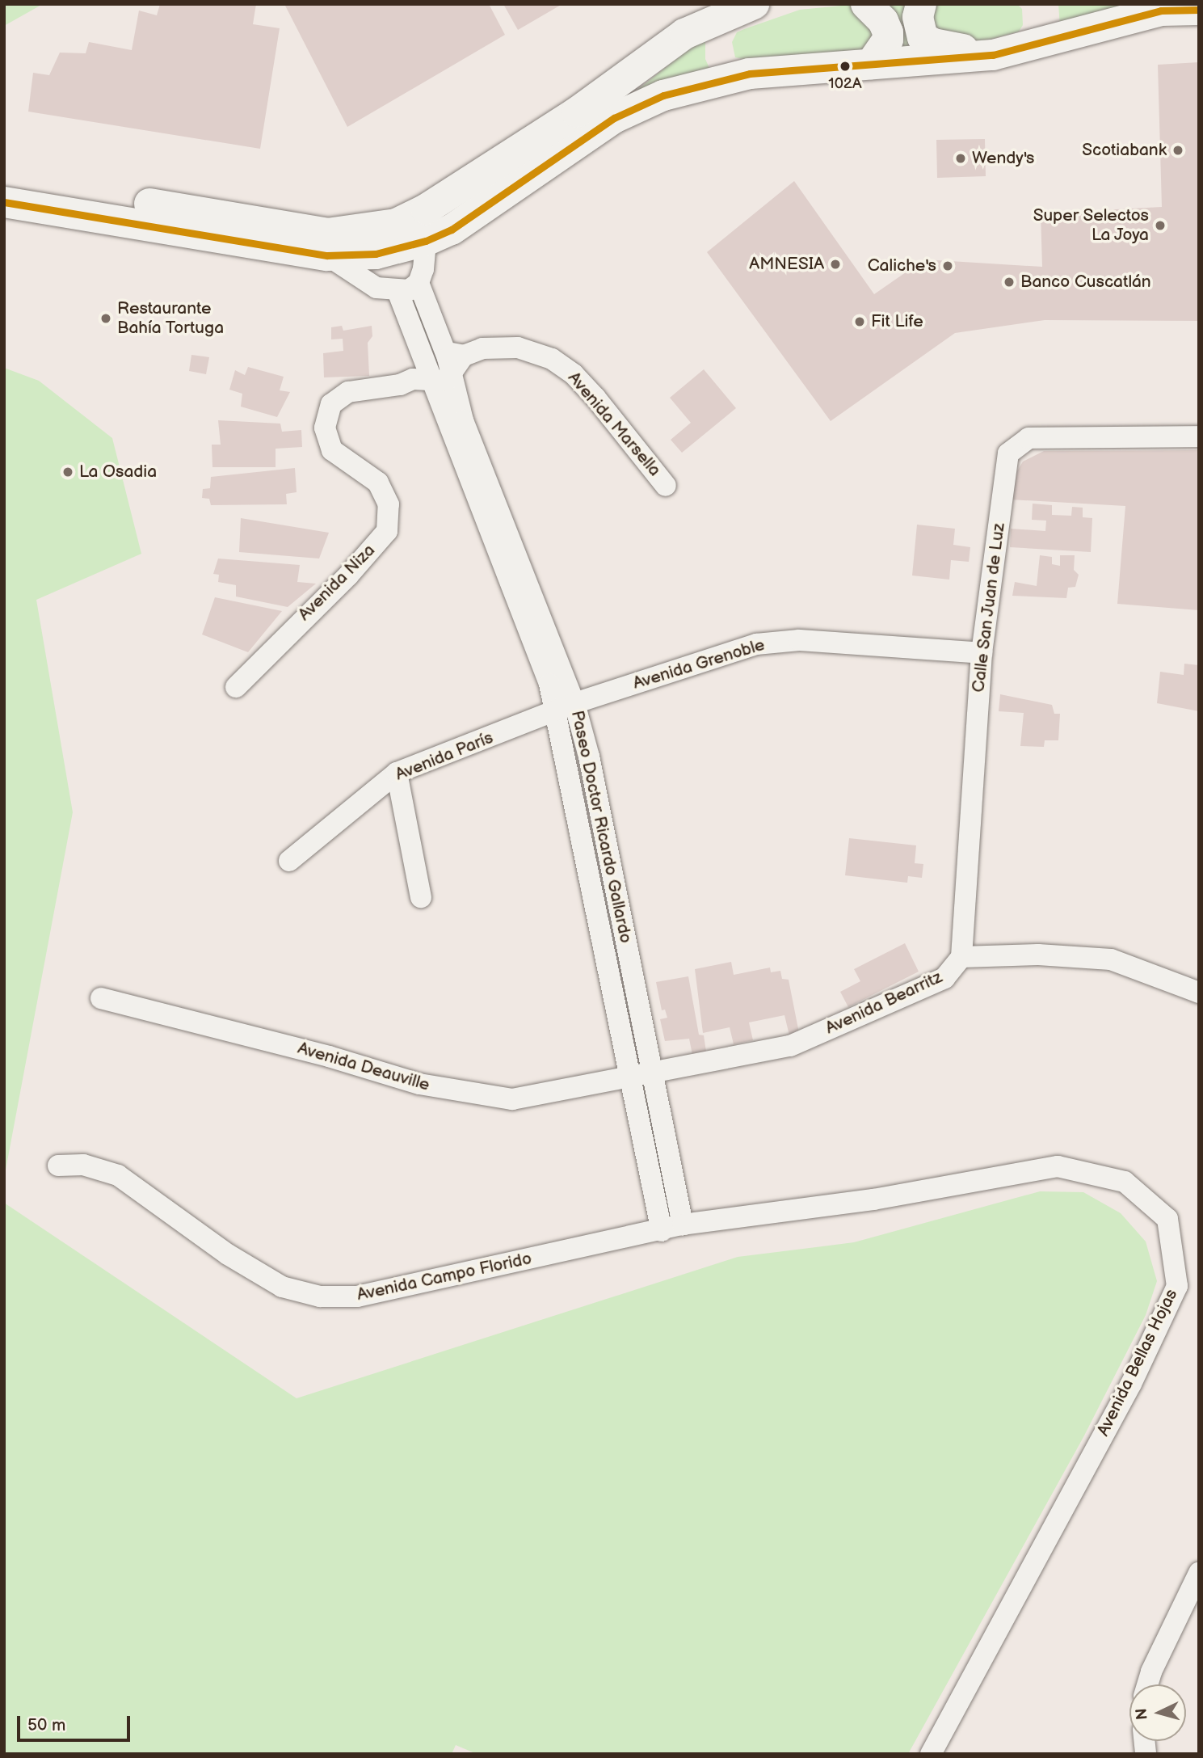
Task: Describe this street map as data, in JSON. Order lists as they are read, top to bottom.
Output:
{
  "streets": {
    "street": [
      "Avenida Marsella",
      "Avenida Niza",
      "Calle San Juan de Luz",
      "Avenida Grenoble",
      "Avenida París",
      "Paseo Doctor Ricardo Gallardo",
      "Avenida Bearritz",
      "Avenida Deauville",
      "Avenida Campo Florido",
      "Avenida Bellas Hojas"
    ]
  },
  "crossings": [
    ["Avenida Marsella", "Avenida Niza"],
    ["Avenida Niza", "Paseo Doctor Ricardo Gallardo"],
    ["Calle San Juan de Luz", "Avenida Grenoble"],
    ["Calle San Juan de Luz", "Avenida Bearritz"],
    ["Avenida Grenoble", "Avenida París"],
    ["Avenida Grenoble", "Paseo Doctor Ricardo Gallardo"],
    ["Avenida París", "Paseo Doctor Ricardo Gallardo"],
    ["Paseo Doctor Ricardo Gallardo", "Avenida Bearritz"],
    ["Paseo Doctor Ricardo Gallardo", "Avenida Deauville"],
    ["Paseo Doctor Ricardo Gallardo", "Avenida Campo Florido"],
    ["Paseo Doctor Ricardo Gallardo", "Avenida Bellas Hojas"],
    ["Avenida Bearritz", "Avenida Deauville"],
    ["Avenida Campo Florido", "Avenida Bellas Hojas"]
  ],
  "places": [
    "102A",
    "Scotiabank",
    "Wendy's",
    "Super Selectos La Joya",
    "AMNESIA",
    "Caliche's",
    "Banco Cuscatlán",
    "Restaurante Bahía Tortuga",
    "Fit Life",
    "La Osadia"
  ],
  "scale_bar": "50 m",
  "north": "left"
}
